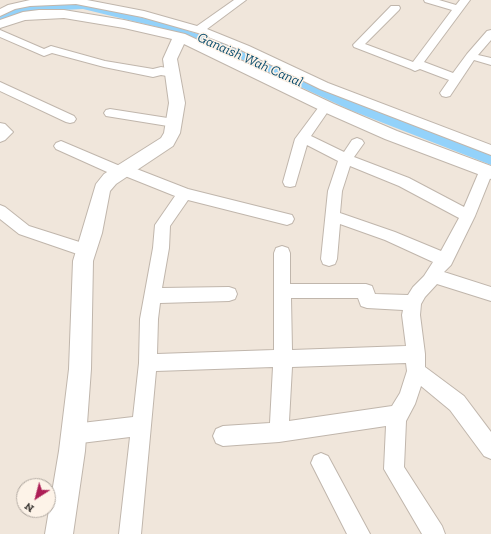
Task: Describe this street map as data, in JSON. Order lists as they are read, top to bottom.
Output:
{
  "water": ["Ganaish Wah Canal"],
  "north": "bottom left"
}
